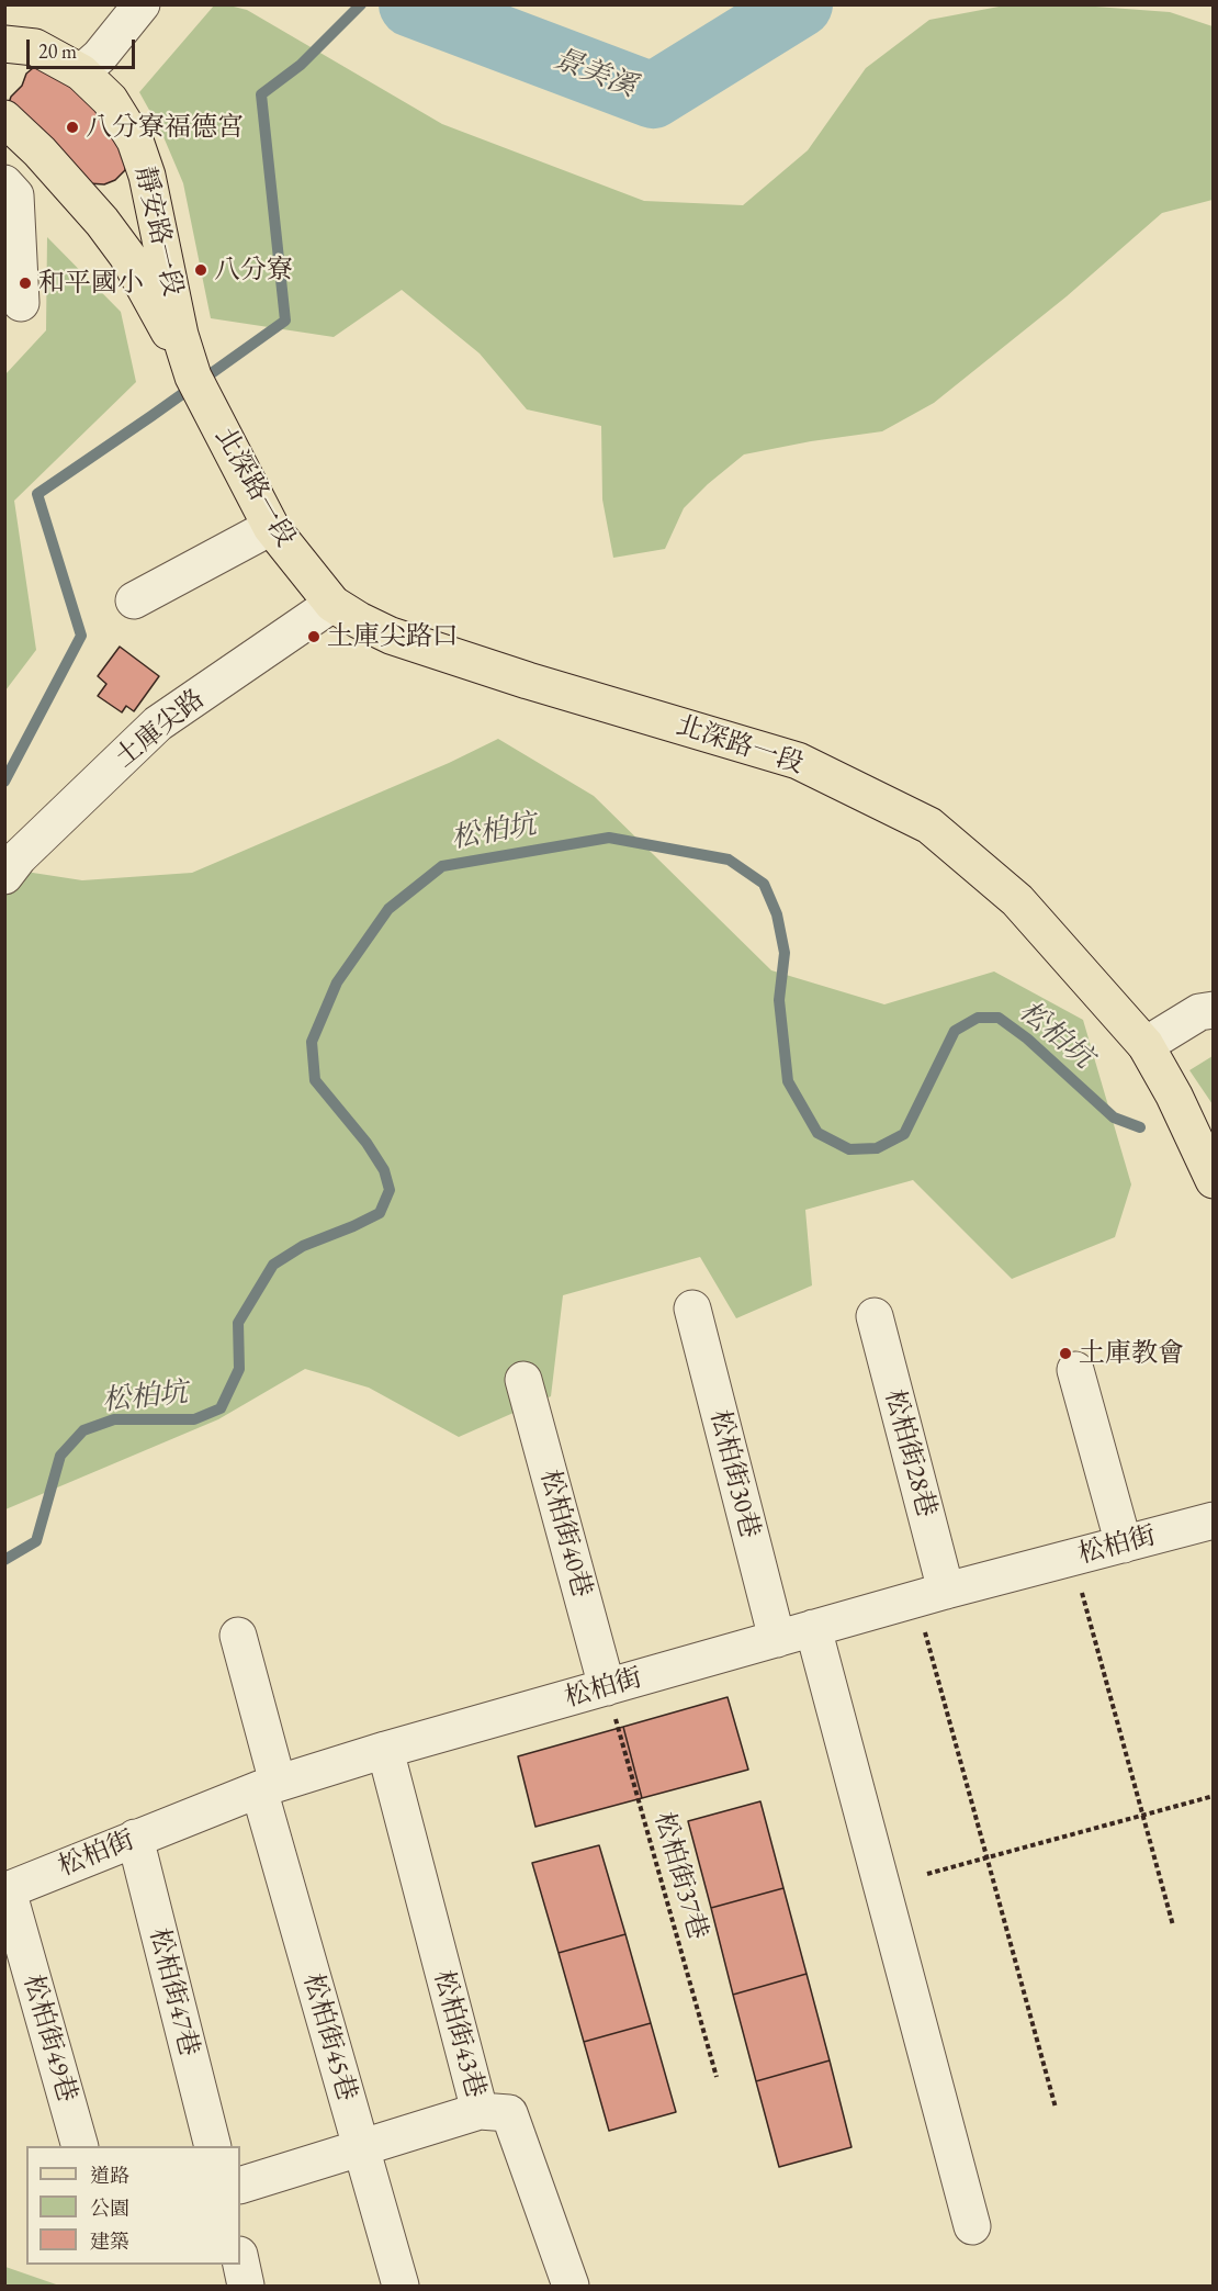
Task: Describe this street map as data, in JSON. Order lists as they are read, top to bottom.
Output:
{
  "streets": {
    "main road": ["靜安路一段", "北深路一段"],
    "street": [
      "土庫尖路",
      "松柏街28巷",
      "松柏街30巷",
      "松柏街40巷",
      "松柏街",
      "松柏街47巷",
      "松柏街43巷",
      "松柏街45巷",
      "松柏街49巷"
    ],
    "path": ["松柏街37巷"]
  },
  "crossings": [
    ["靜安路一段", "北深路一段"],
    ["北深路一段", "土庫尖路"],
    ["松柏街28巷", "松柏街"],
    ["松柏街30巷", "松柏街"],
    ["松柏街40巷", "松柏街"],
    ["松柏街40巷", "松柏街37巷"],
    ["松柏街", "松柏街37巷"],
    ["松柏街", "松柏街47巷"],
    ["松柏街", "松柏街43巷"],
    ["松柏街", "松柏街45巷"],
    ["松柏街", "松柏街49巷"]
  ],
  "water": ["景美溪", "松柏坑"],
  "places": [
    "八分寮福德宮",
    "八分寮",
    "和平國小",
    "土庫尖路口",
    "土庫教會"
  ],
  "legend": ["道路", "公園", "建築"],
  "scale_bar": "20 m"
}
